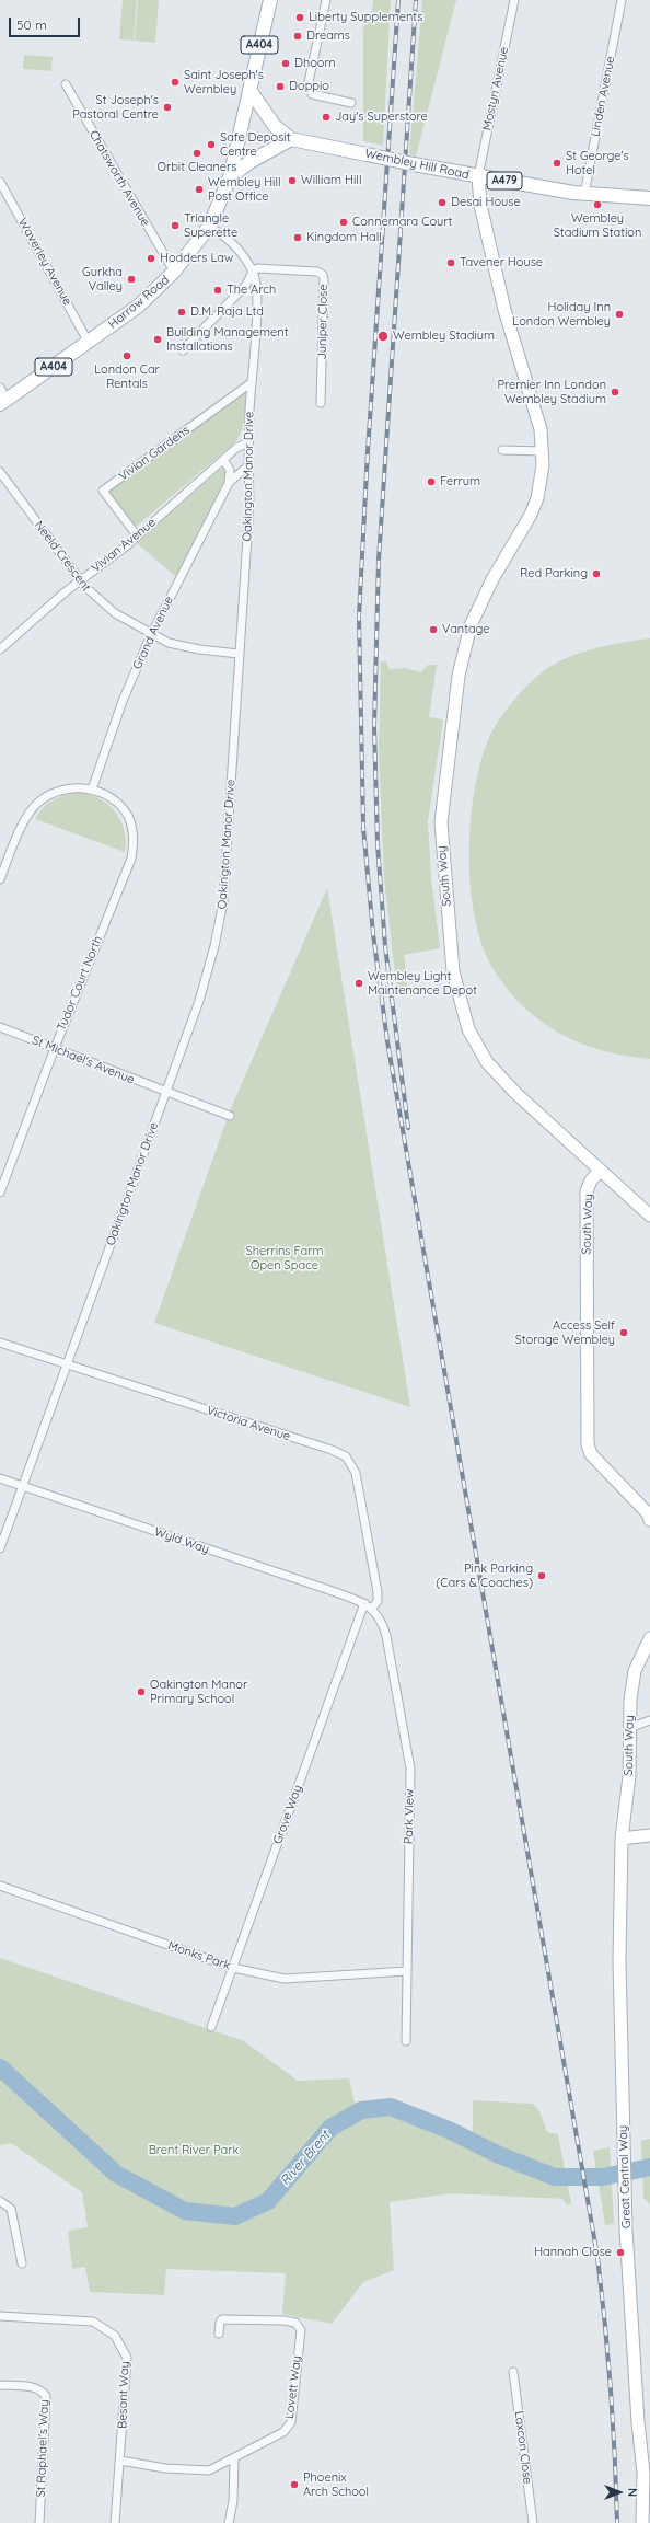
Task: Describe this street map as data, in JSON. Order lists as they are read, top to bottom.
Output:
{
  "streets": {
    "main road": [
      "A404",
      "Wembley Hill Road",
      "A479",
      "Harrow Road",
      "South Way",
      "Great Central Way"
    ],
    "street": [
      "Mostyn Avenue",
      "Linden Avenue",
      "Chatsworth Avenue",
      "Waverley Avenue",
      "Juniper Close",
      "Vivian Gardens",
      "Oakington Manor Drive",
      "Vivian Avenue",
      "Neeld Crescent",
      "Grand Avenue",
      "Tudor Court North",
      "St Michael's Avenue",
      "Victoria Avenue",
      "Wyld Way",
      "Grove Way",
      "Park View",
      "Monks Park",
      "Lovett Way",
      "Besant Way",
      "Laxcon Close",
      "St Raphael's Way"
    ]
  },
  "crossings": [
    ["A404", "Wembley Hill Road"],
    ["A404", "Harrow Road"],
    ["Mostyn Avenue", "Wembley Hill Road"],
    ["Mostyn Avenue", "South Way"],
    ["Linden Avenue", "Wembley Hill Road"],
    ["Linden Avenue", "A479"],
    ["Wembley Hill Road", "A479"],
    ["Wembley Hill Road", "Harrow Road"],
    ["Wembley Hill Road", "South Way"],
    ["Chatsworth Avenue", "Harrow Road"],
    ["Waverley Avenue", "Harrow Road"],
    ["Harrow Road", "Oakington Manor Drive"],
    ["Juniper Close", "Oakington Manor Drive"],
    ["Vivian Gardens", "Oakington Manor Drive"],
    ["Vivian Gardens", "Vivian Avenue"],
    ["Oakington Manor Drive", "Vivian Avenue"],
    ["Oakington Manor Drive", "Neeld Crescent"],
    ["Oakington Manor Drive", "Grand Avenue"],
    ["Oakington Manor Drive", "St Michael's Avenue"],
    ["Oakington Manor Drive", "Victoria Avenue"],
    ["Oakington Manor Drive", "Wyld Way"],
    ["Vivian Avenue", "Neeld Crescent"],
    ["Neeld Crescent", "Grand Avenue"],
    ["Grand Avenue", "Tudor Court North"],
    ["South Way", "Great Central Way"],
    ["Tudor Court North", "St Michael's Avenue"],
    ["Victoria Avenue", "Park View"],
    ["Wyld Way", "Grove Way"],
    ["Wyld Way", "Park View"],
    ["Grove Way", "Park View"],
    ["Grove Way", "Monks Park"],
    ["Park View", "Monks Park"],
    ["Lovett Way", "Besant Way"]
  ],
  "water": ["River Brent"],
  "parks": ["Sherrins Farm Open Space", "Brent River Park"],
  "places": [
    "Liberty Supplements",
    "Dreams",
    "Dhoom",
    "Saint Joseph's Wembley",
    "Doppio",
    "St Joseph's Pastoral Centre",
    "Jay's Superstore",
    "Safe Deposit Centre",
    "Orbit Cleaners",
    "St George's Hotel",
    "William Hill",
    "Wembley Hill Post Office",
    "Desai House",
    "Wembley Stadium Station",
    "Connemara Court",
    "Triangle Superette",
    "Kingdom Hall",
    "Hodders Law",
    "Tavener House",
    "Gurkha Valley",
    "The Arch",
    "D.M. Raja Ltd",
    "Holiday Inn London Wembley",
    "Wembley Stadium",
    "Building Management Installations",
    "London Car Rentals",
    "Premier Inn London Wembley Stadium",
    "Ferrum",
    "Red Parking",
    "Vantage",
    "Wembley Light Maintenance Depot",
    "Access Self Storage Wembley",
    "Pink Parking (Cars & Coaches)",
    "Oakington Manor Primary School",
    "Hannah Close",
    "Phoenix Arch School"
  ],
  "scale_bar": "50 m",
  "north": "right"
}
